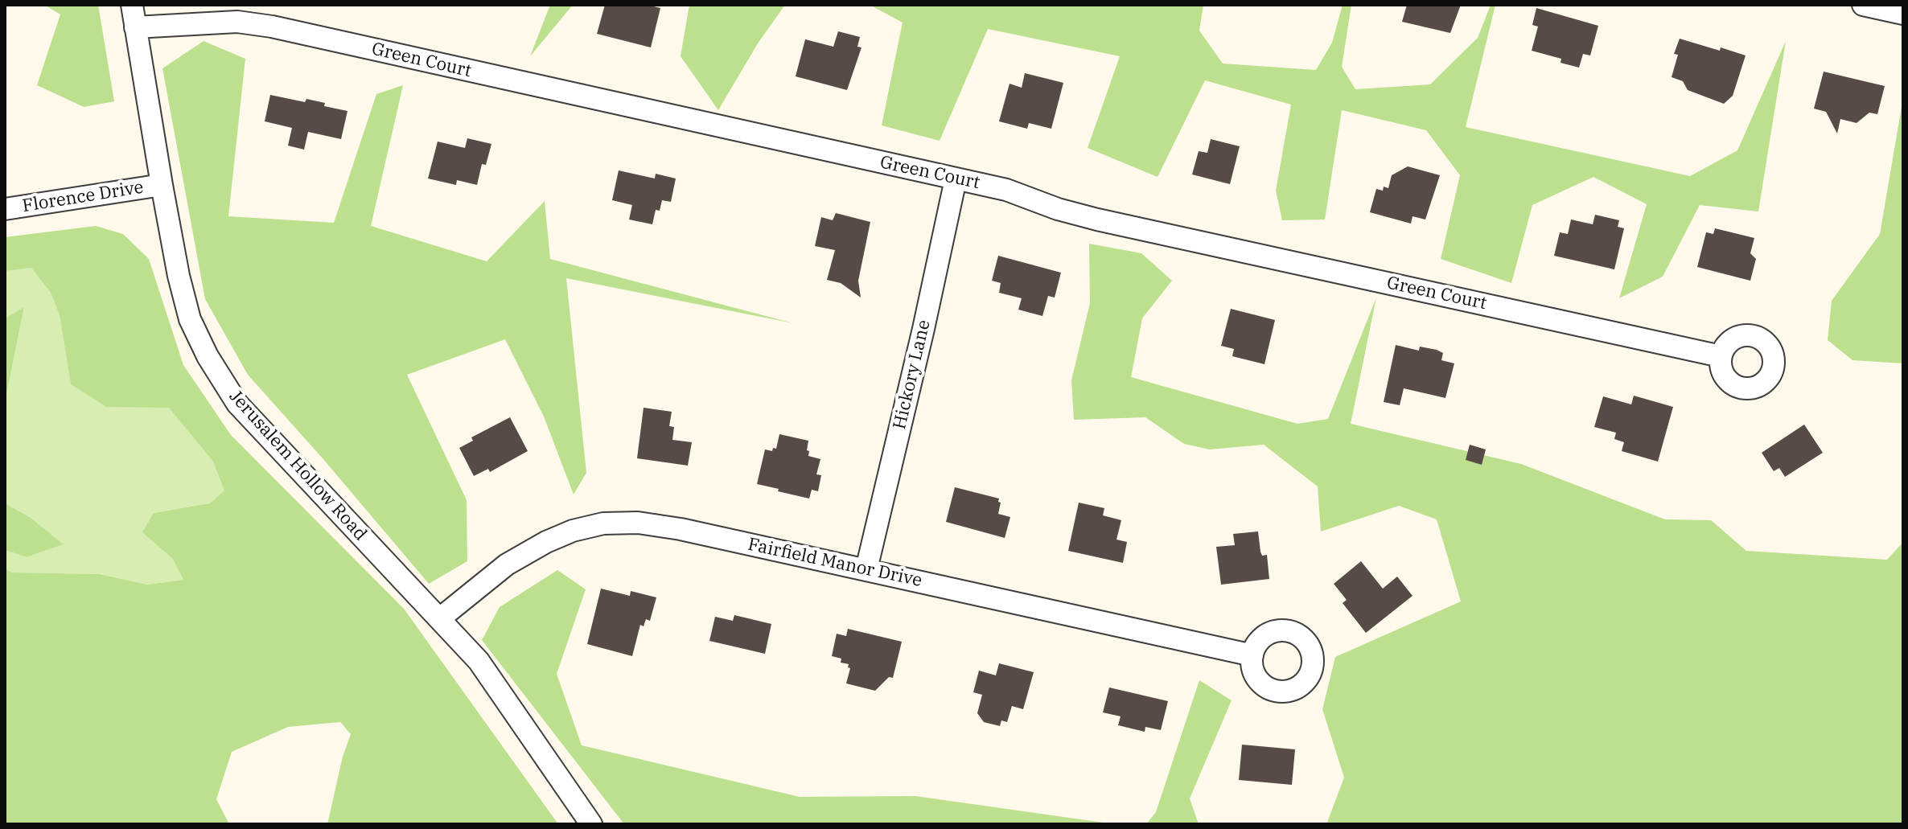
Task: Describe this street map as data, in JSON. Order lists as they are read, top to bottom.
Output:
{
  "streets": {
    "street": [
      "Green Court",
      "Florence Drive",
      "Hickory Lane",
      "Jerusalem Hollow Road",
      "Fairfield Manor Drive"
    ]
  },
  "crossings": [
    ["Green Court", "Hickory Lane"],
    ["Green Court", "Jerusalem Hollow Road"],
    ["Florence Drive", "Jerusalem Hollow Road"],
    ["Hickory Lane", "Fairfield Manor Drive"],
    ["Jerusalem Hollow Road", "Fairfield Manor Drive"]
  ]
}
